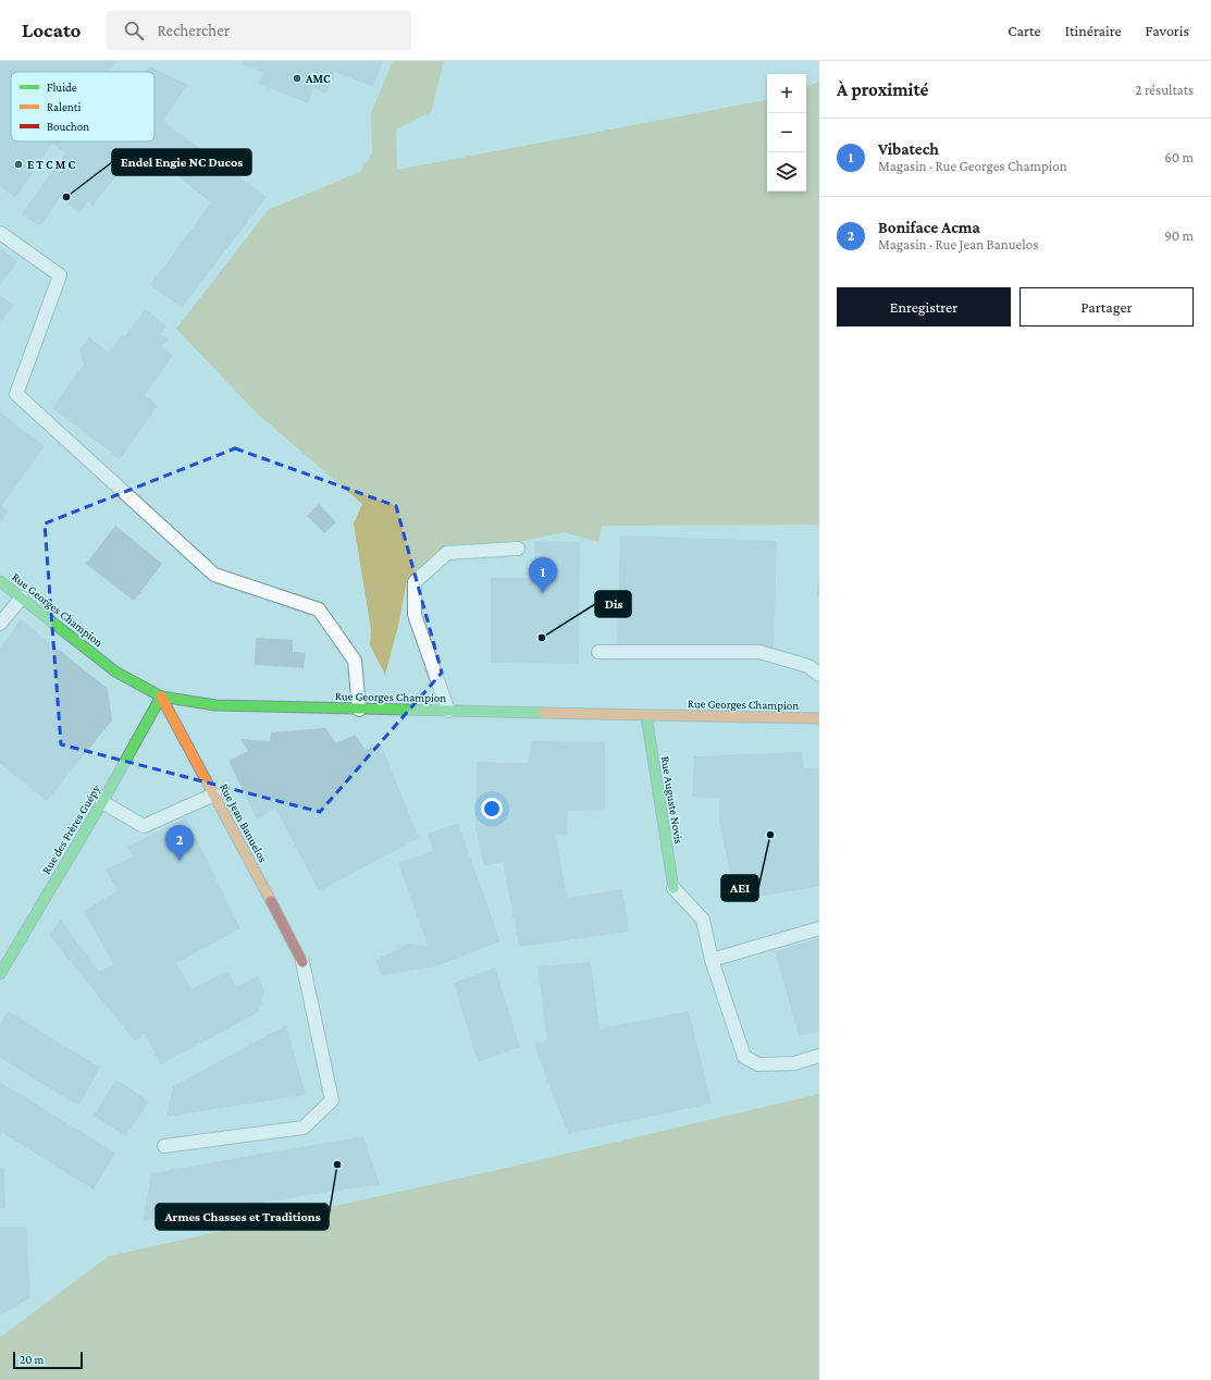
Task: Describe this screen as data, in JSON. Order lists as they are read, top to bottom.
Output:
{
  "streets": {
    "street": [
      "Rue Georges Champion",
      "Rue Auguste Novis",
      "Rue Jean Banuelos",
      "Rue des Frères Guépy"
    ]
  },
  "crossings": [
    ["Rue Georges Champion", "Rue Auguste Novis"],
    ["Rue Georges Champion", "Rue Jean Banuelos"],
    ["Rue Georges Champion", "Rue des Frères Guépy"],
    ["Rue Jean Banuelos", "Rue des Frères Guépy"]
  ],
  "places": [
    "AMC",
    "E T C M C",
    "Endel Engie NC Ducos",
    "Dis",
    "AEI",
    "Armes Chasses et Traditions"
  ],
  "legend": ["Fluide", "Ralenti", "Bouchon"],
  "scale_bar": "20 m",
  "page": {
    "header": "Locato",
    "search": "Rechercher",
    "nav": ["Carte", "Itinéraire", "Favoris"],
    "heading": ["À proximité", "2 résultats"],
    "map_buttons": ["+", "−"],
    "list": [
      {
        "mark": "1",
        "name": "Vibatech",
        "note": "Magasin · Rue Georges Champion",
        "value": "60 m"
      },
      {
        "mark": "2",
        "name": "Boniface Acma",
        "note": "Magasin · Rue Jean Banuelos",
        "value": "90 m"
      }
    ],
    "buttons": ["Enregistrer", "Partager"],
    "pins": ["1", "2"],
    "scale": "20 m"
  }
}
